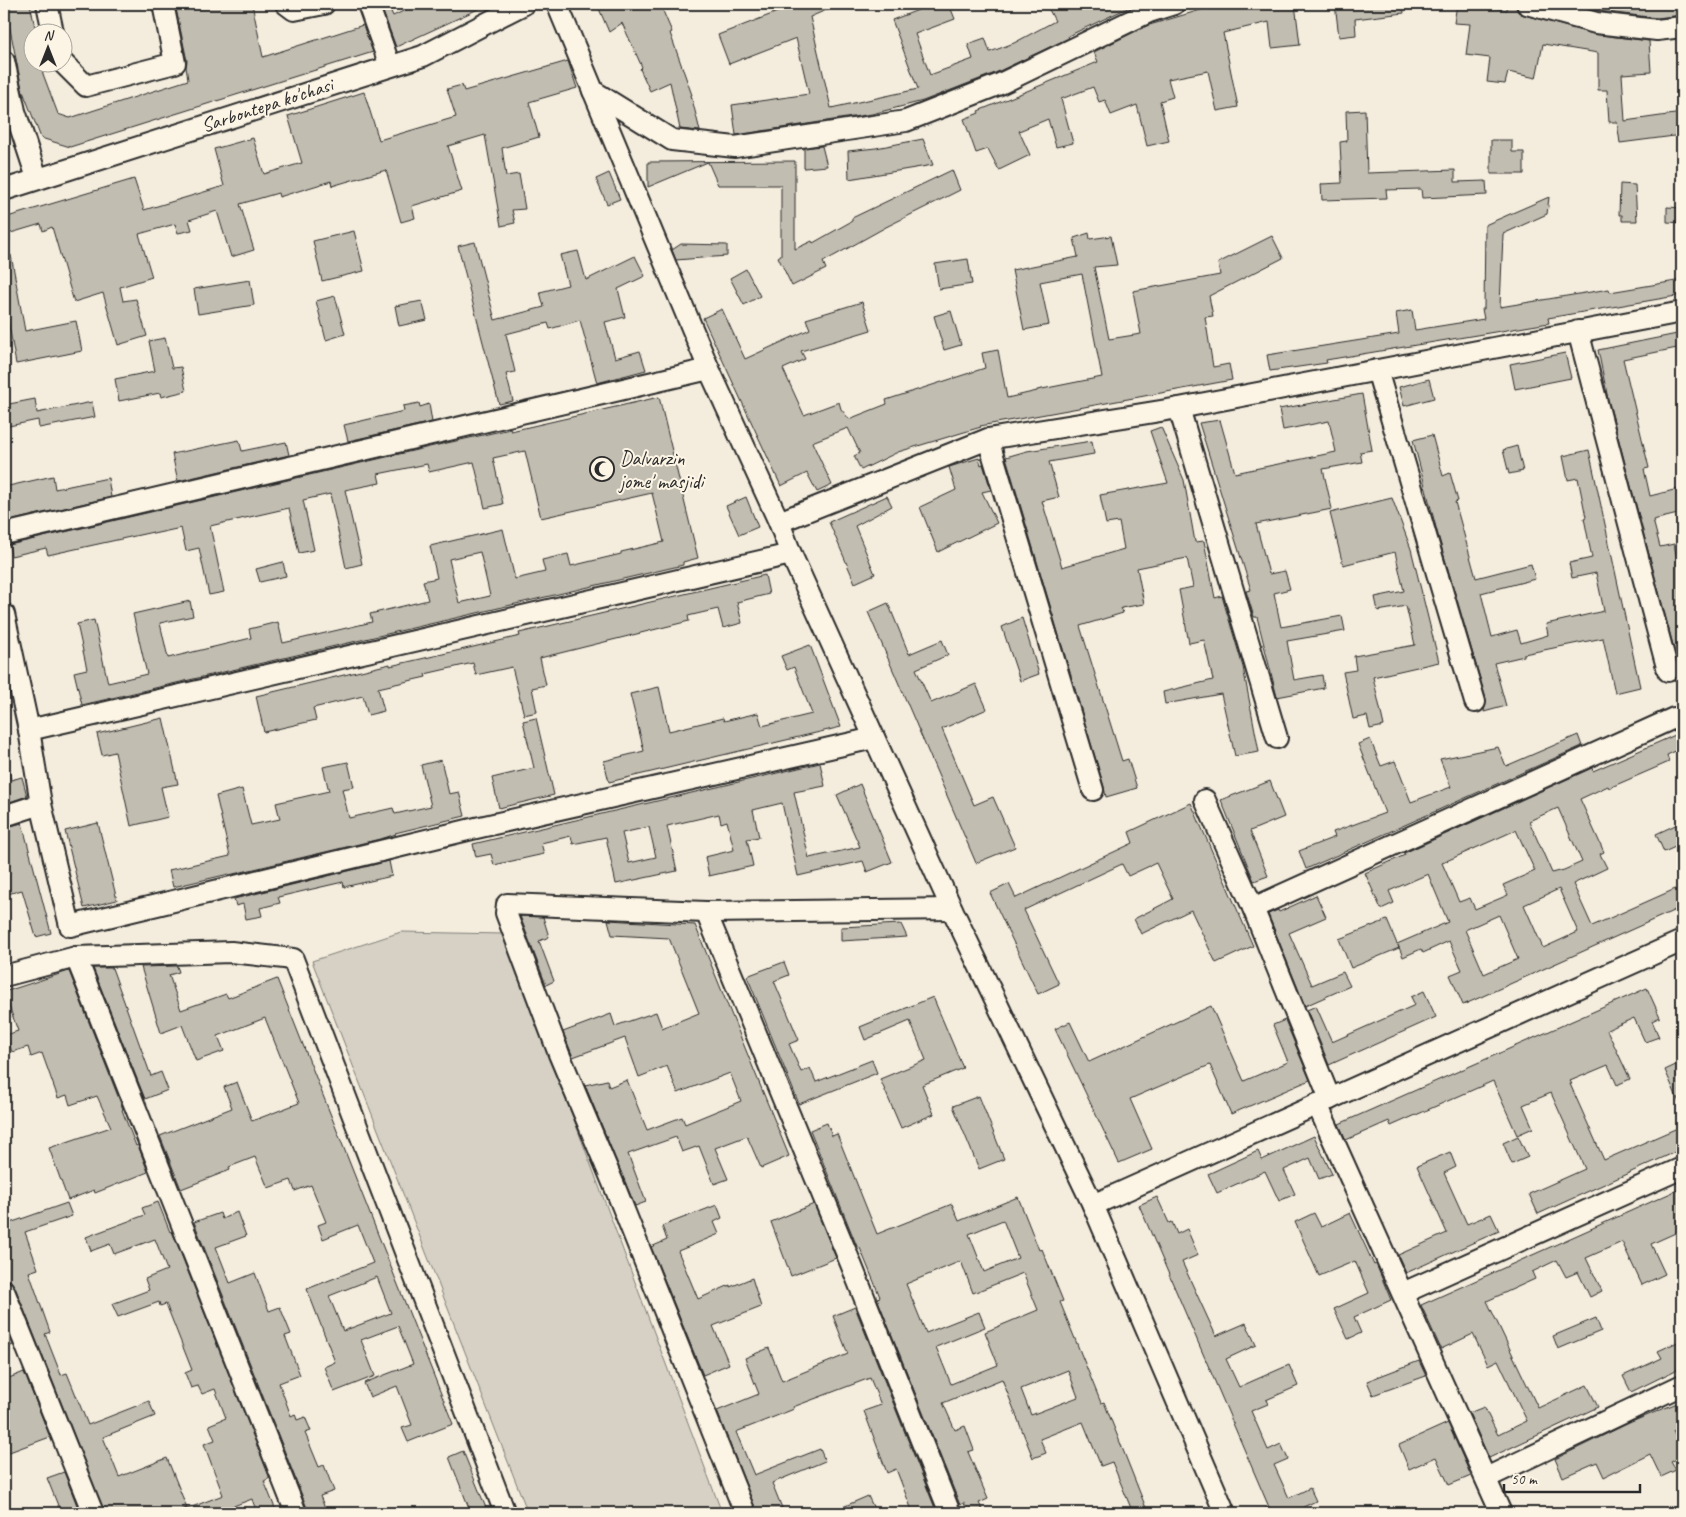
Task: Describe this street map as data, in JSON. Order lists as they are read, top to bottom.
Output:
{
  "streets": {
    "street": ["Sarbontepa ko'chasi"]
  },
  "places": {
    "mosque": ["Dalvarzin jome' masjidi"]
  },
  "scale_bar": "50 m",
  "north": "top"
}
